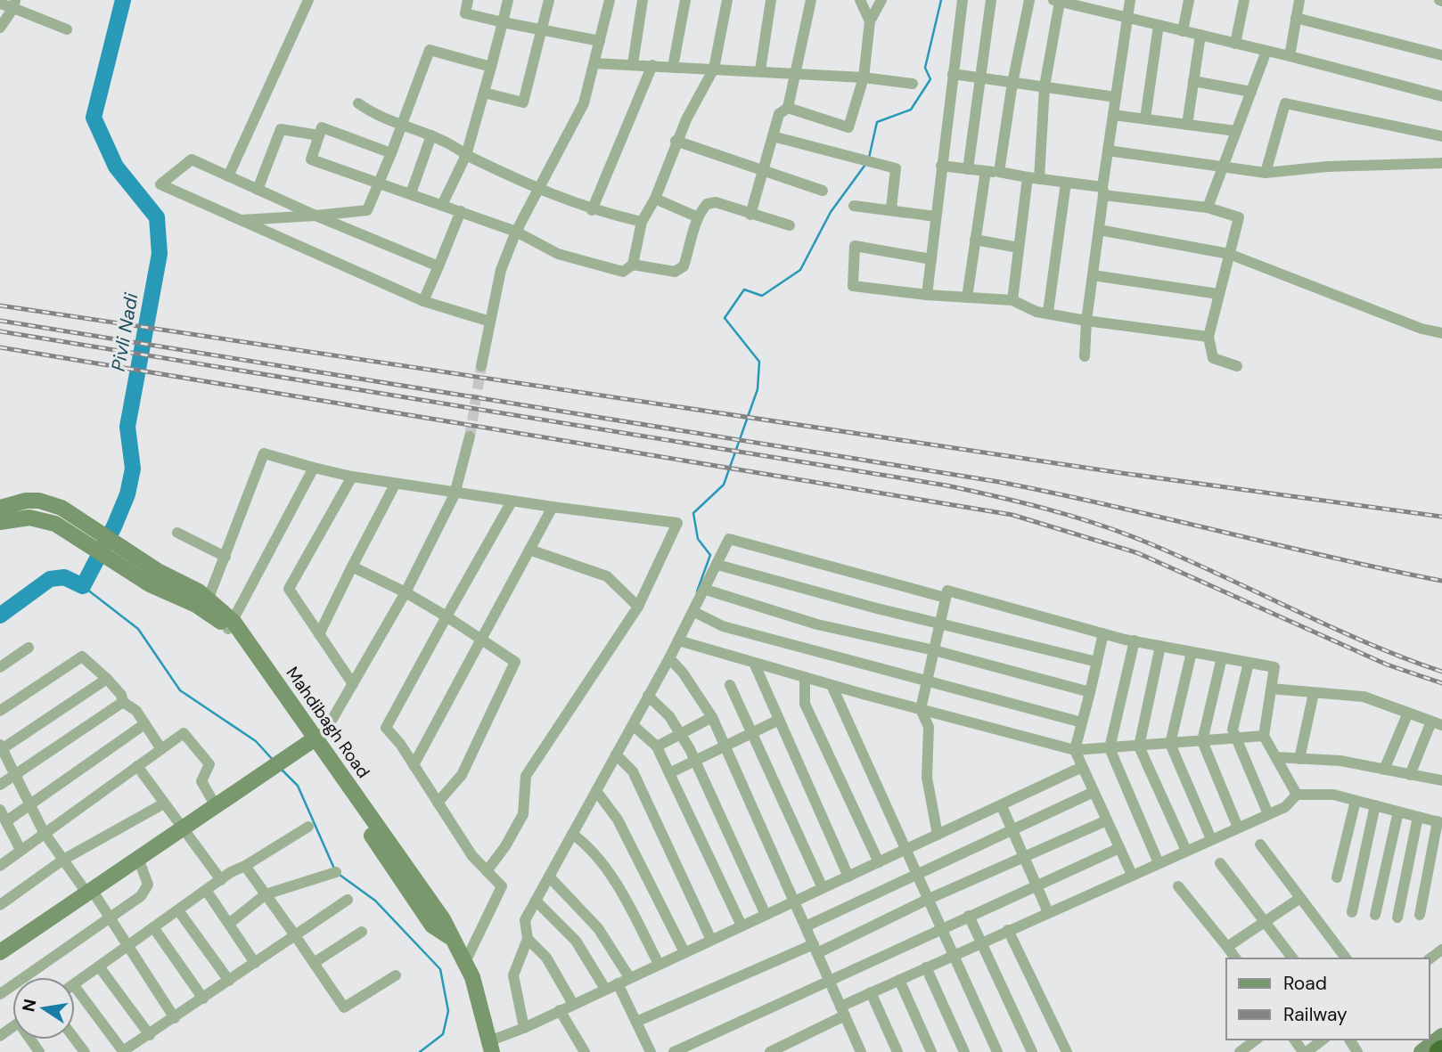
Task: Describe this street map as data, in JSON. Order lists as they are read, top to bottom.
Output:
{
  "streets": {
    "street": ["Mahdibagh Road"]
  },
  "water": ["Pivli Nadi"],
  "legend": ["Road", "Railway"],
  "north": "left"
}
